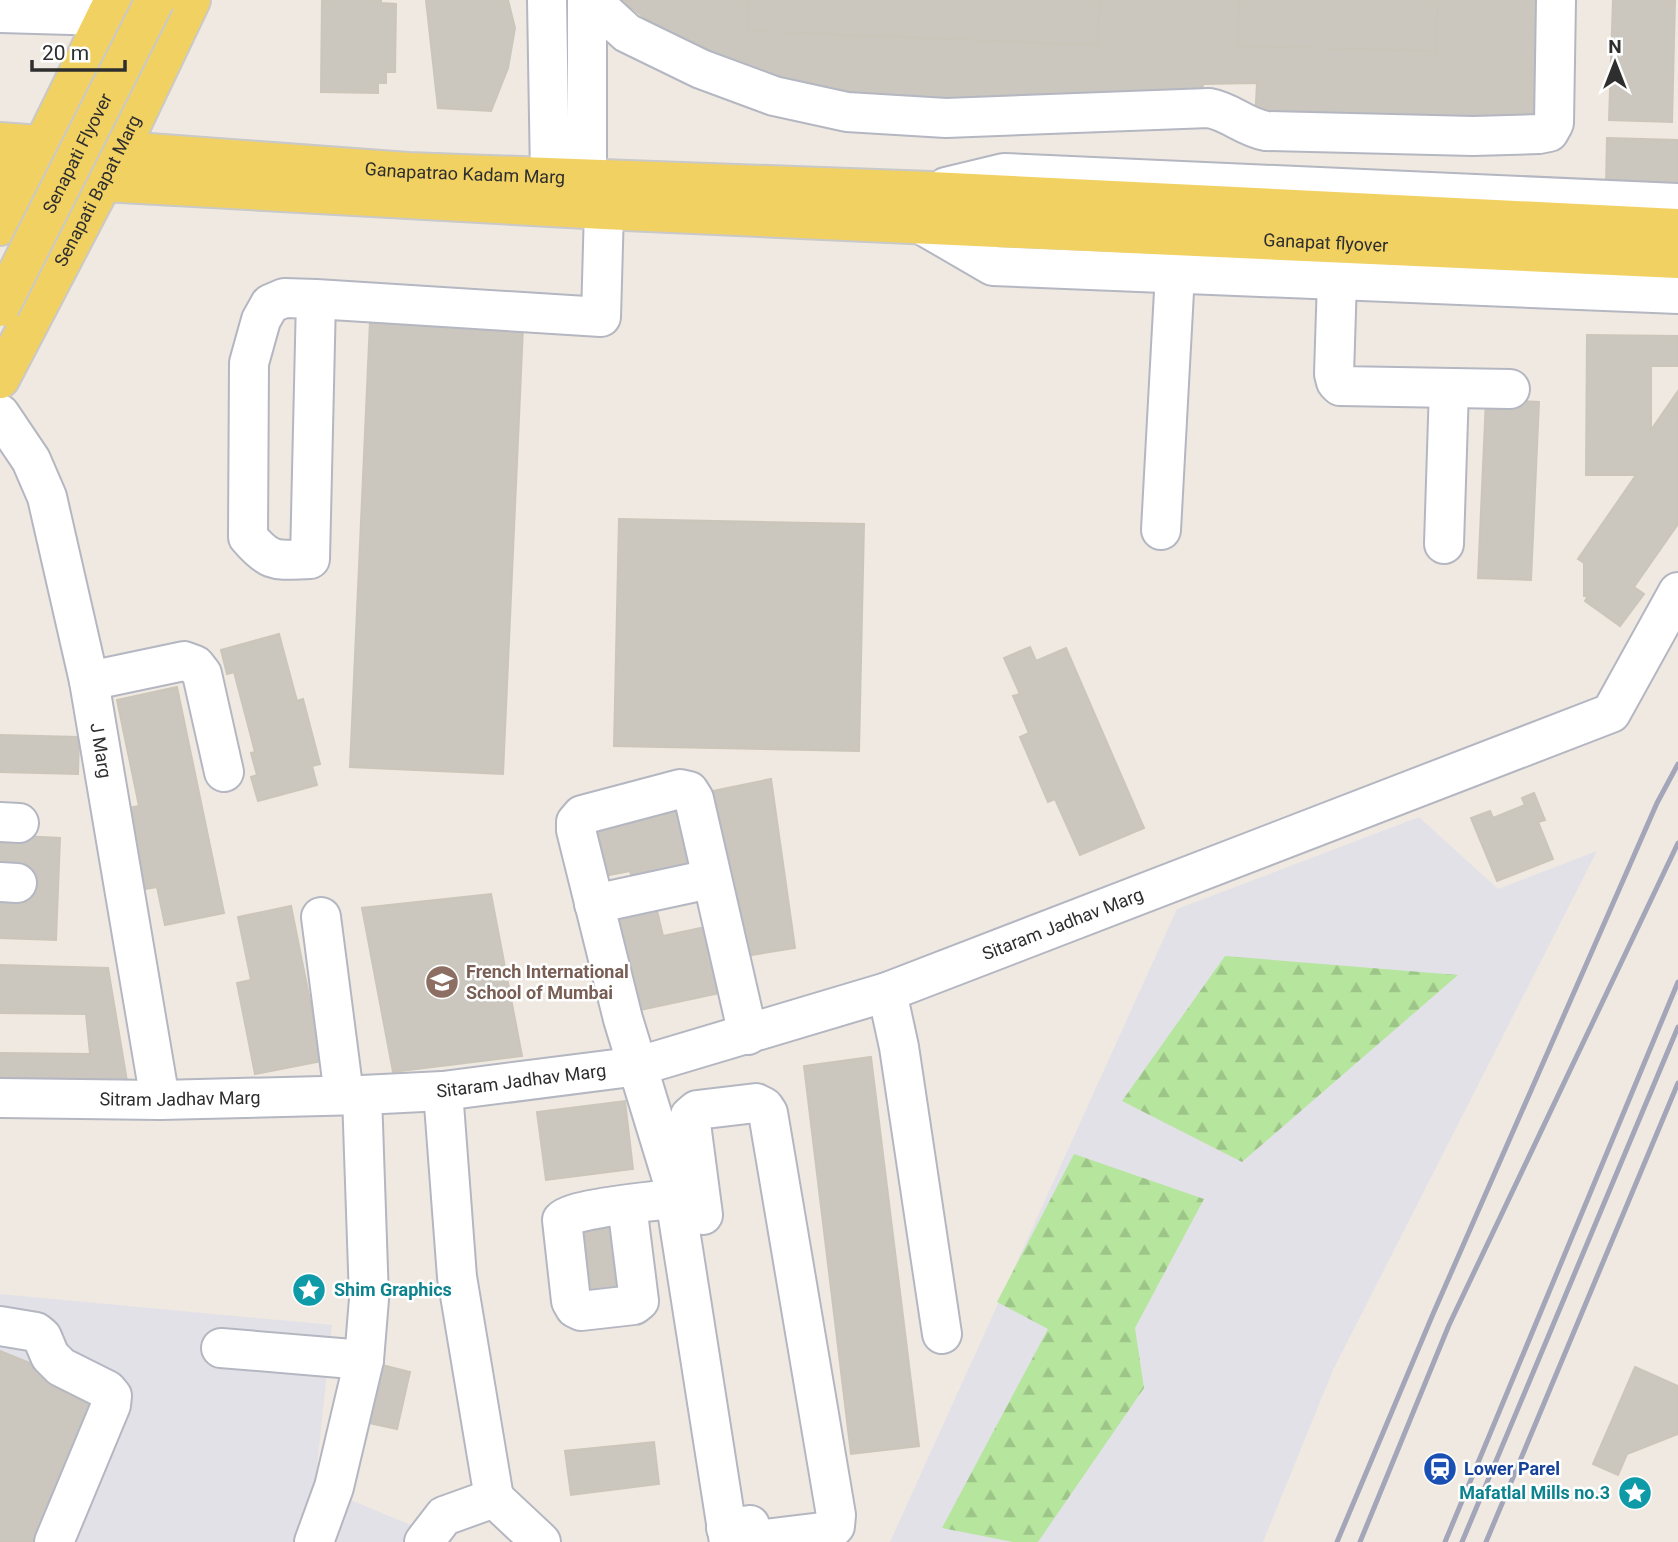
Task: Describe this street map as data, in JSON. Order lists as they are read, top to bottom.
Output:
{
  "streets": {
    "main road": [
      "Senapati Flyover",
      "Ganapatrao Kadam Marg",
      "Senapati Bapat Marg",
      "Ganapat flyover"
    ],
    "street": ["J Marg", "Sitaram Jadhav Marg", "Sitram Jadhav Marg"]
  },
  "crossings": [
    ["Ganapatrao Kadam Marg", "Senapati Bapat Marg"],
    ["Ganapatrao Kadam Marg", "Ganapat flyover"],
    ["J Marg", "Sitram Jadhav Marg"],
    ["Sitaram Jadhav Marg", "Sitram Jadhav Marg"]
  ],
  "places": {
    "school or university": ["French International School of Mumbai"],
    "place": ["Shim Graphics", "Mafatlal Mills no.3"],
    "station": ["Lower Parel"]
  },
  "scale_bar": "20 m",
  "north": "top"
}
